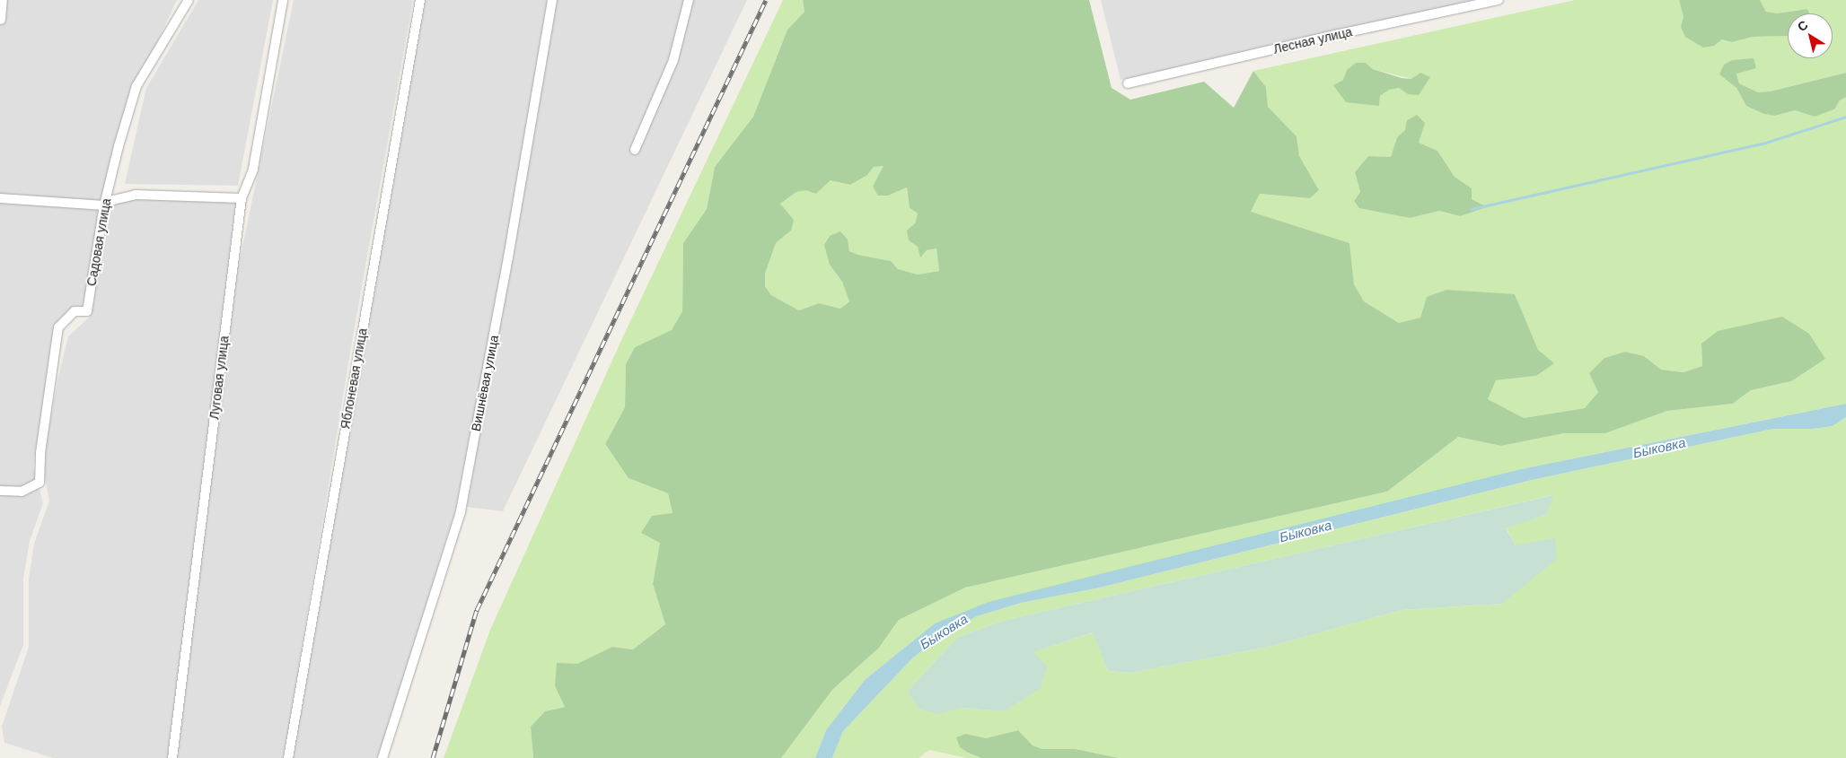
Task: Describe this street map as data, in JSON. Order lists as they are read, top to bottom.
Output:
{
  "streets": {
    "street": [
      "Лесная улица",
      "Садовая улица",
      "Луговая улица",
      "Яблоневая улица",
      "Вишнёвая улица"
    ]
  },
  "water": ["Быковка"],
  "north": "top left"
}
